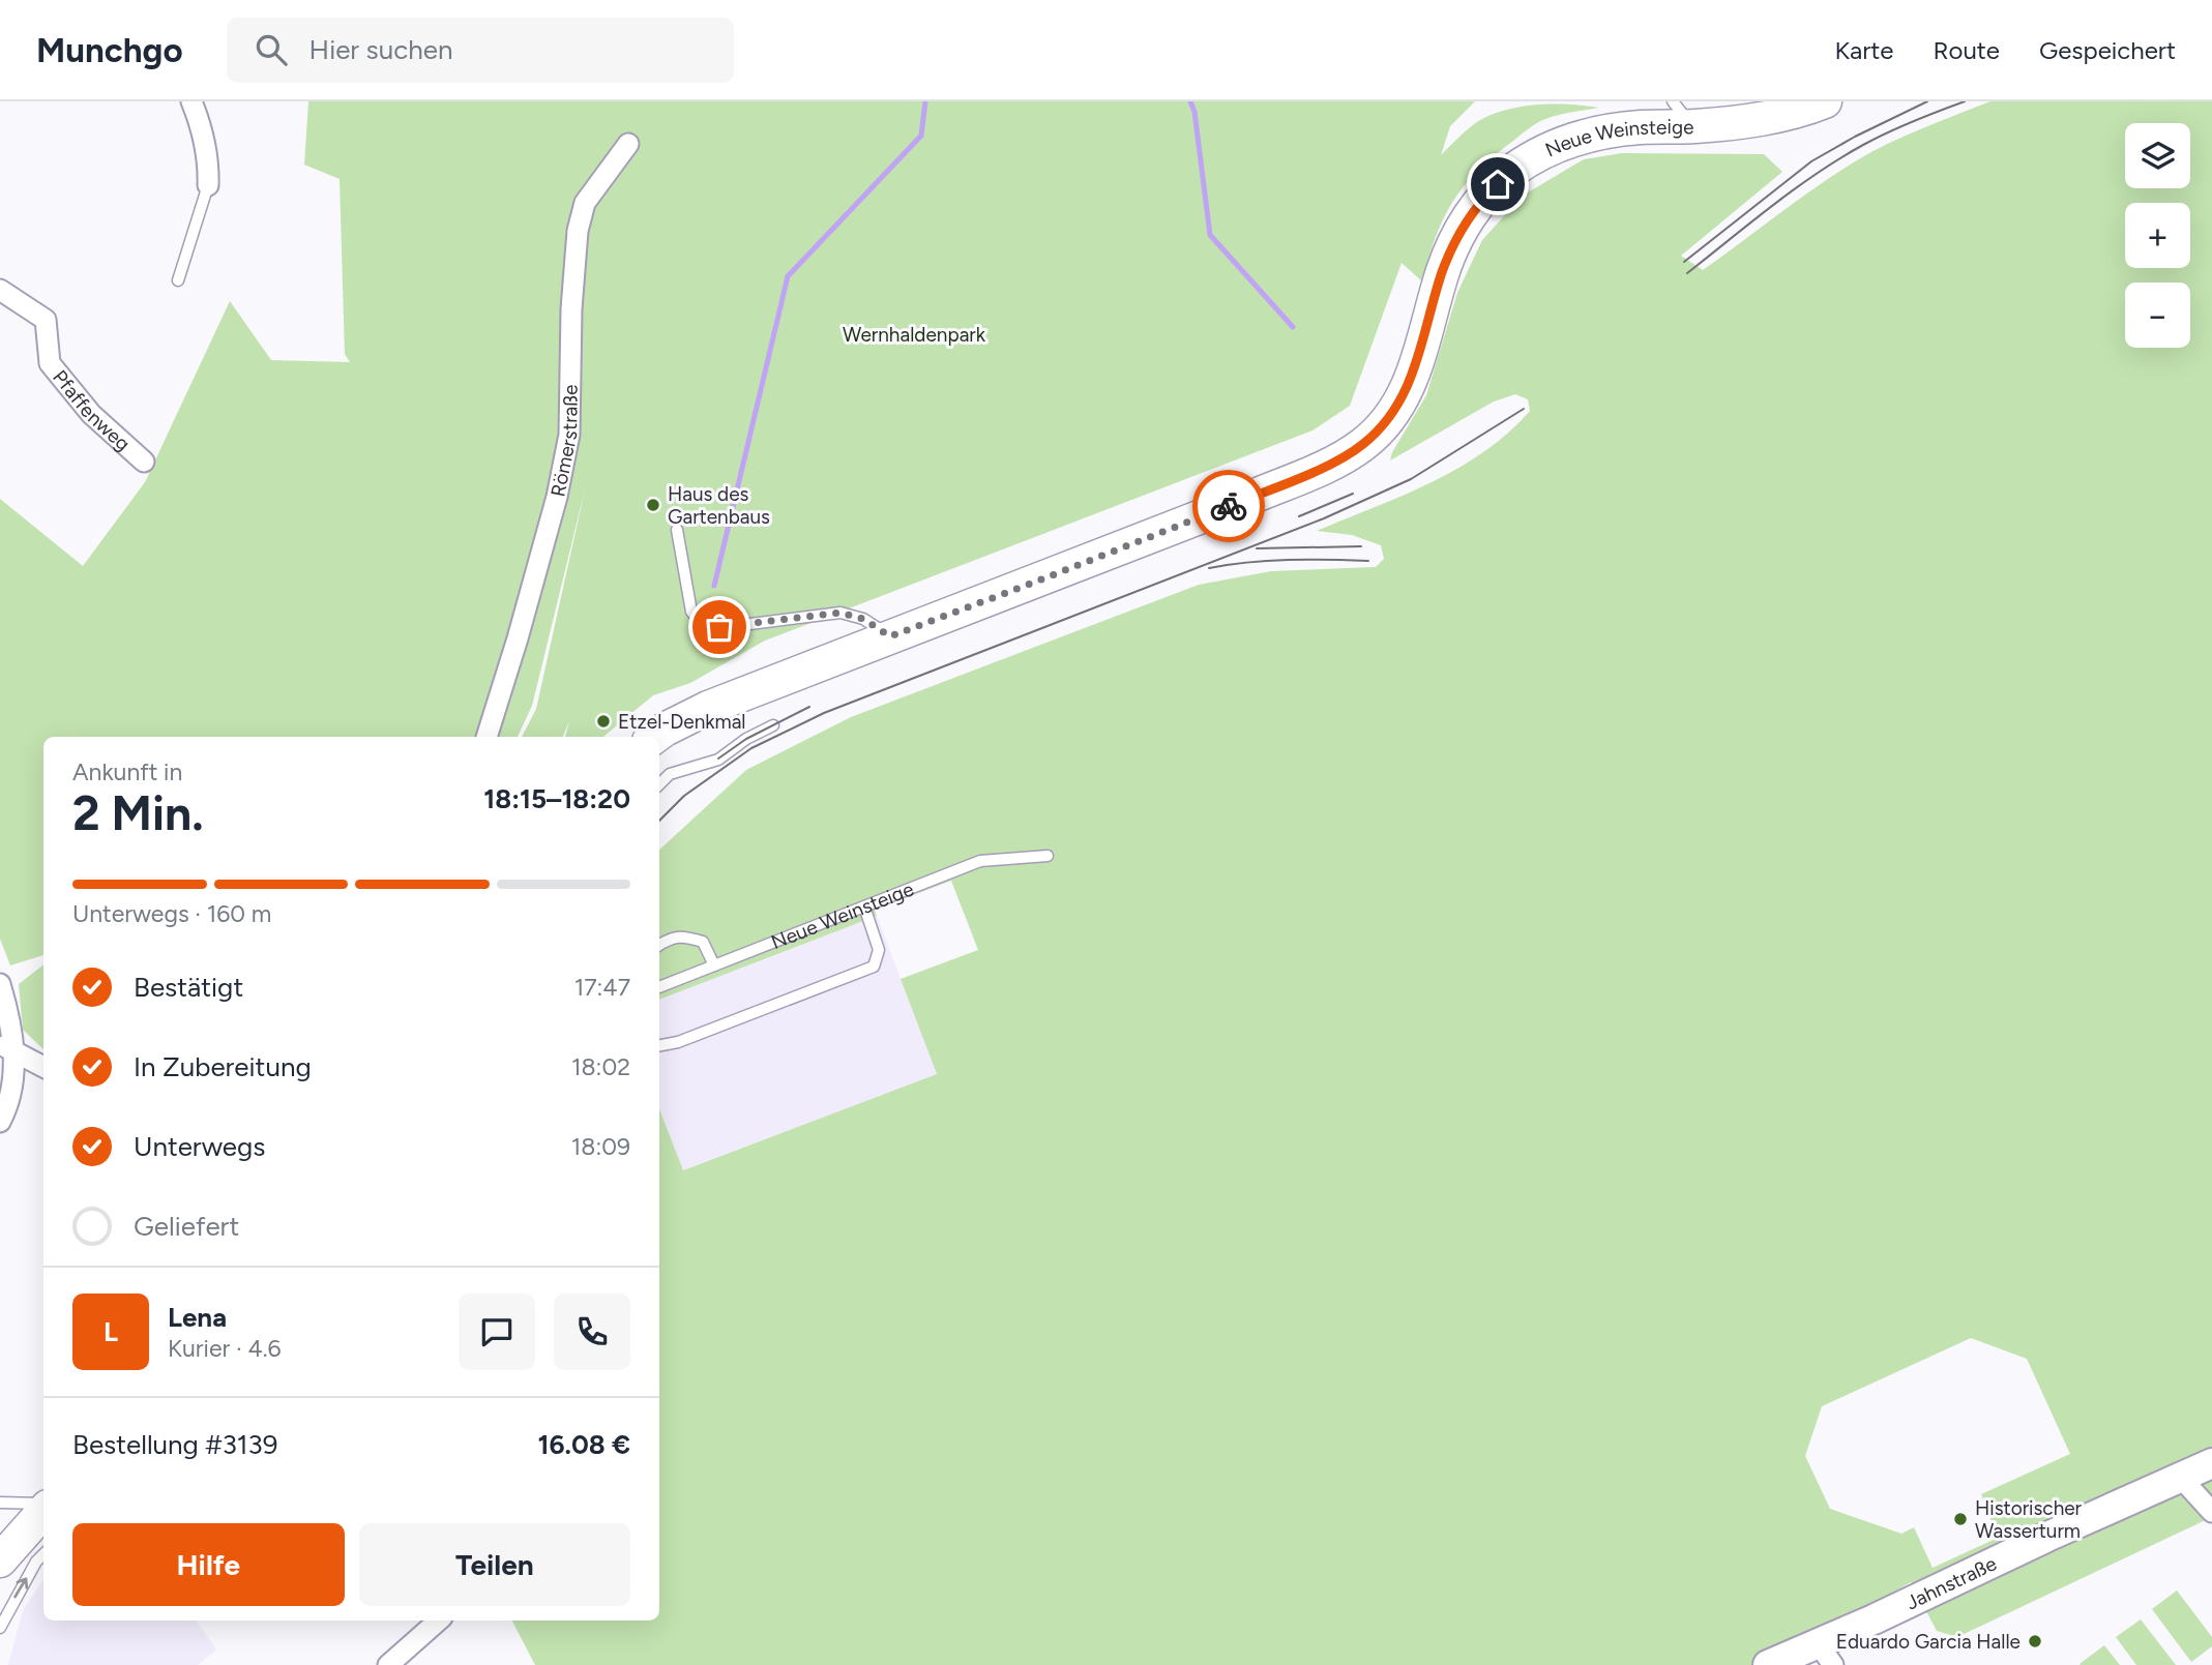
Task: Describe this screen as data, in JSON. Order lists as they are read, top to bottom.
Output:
{
  "streets": {
    "main road": ["Neue Weinsteige", "Jahnstraße"],
    "street": ["Pfaffenweg", "Römerstraße"]
  },
  "parks": ["Wernhaldenpark"],
  "places": [
    "Haus des Gartenbaus",
    "Etzel-Denkmal",
    "Historischer Wasserturm",
    "Eduardo Garcia Halle"
  ],
  "page": {
    "header": "Munchgo",
    "search": "Hier suchen",
    "nav": ["Karte", "Route", "Gespeichert"],
    "map_buttons": ["+", "−"],
    "heading": ["2 Min.", "Ankunft in", "18:15–18:20"],
    "panel": [
      "Lena",
      "Kurier · 4.6",
      "Bestellung #3139",
      "16.08 €"
    ],
    "bar": "Unterwegs · 160 m",
    "list": [
      ["Bestätigt", "17:47"],
      ["In Zubereitung", "18:02"],
      ["Unterwegs", "18:09"],
      "Geliefert"
    ],
    "round": "L",
    "buttons": ["Hilfe", "Teilen"]
  }
}
